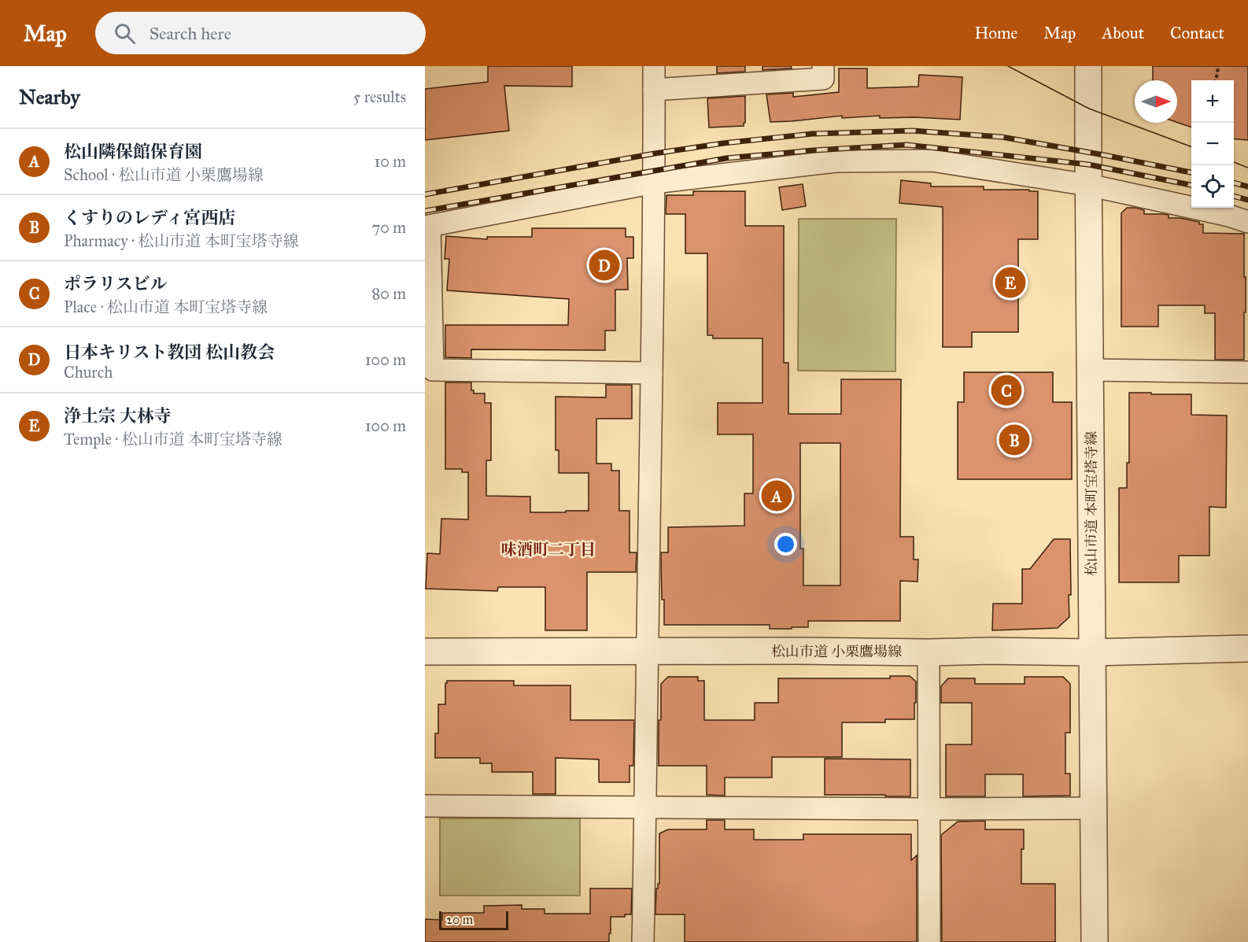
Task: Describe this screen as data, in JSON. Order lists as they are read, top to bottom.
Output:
{
  "streets": {
    "street": ["松山市道 本町宝塔寺線", "松山市道 小栗鷹場線"]
  },
  "crossings": [
    ["松山市道 本町宝塔寺線", "松山市道 小栗鷹場線"]
  ],
  "districts": ["味酒町二丁目"],
  "scale_bar": "20 m",
  "north": "right",
  "page": {
    "header": "Map",
    "search": "Search here",
    "nav": [
      "Home",
      "Map",
      "About",
      "Contact"
    ],
    "heading": ["Nearby", "5 results"],
    "map_buttons": ["+", "−"],
    "list": [
      {
        "mark": "A",
        "name": "松山隣保館保育園",
        "note": "School · 松山市道 小栗鷹場線",
        "value": "10 m"
      },
      {
        "mark": "B",
        "name": "くすりのレディ宮西店",
        "note": "Pharmacy · 松山市道 本町宝塔寺線",
        "value": "70 m"
      },
      {
        "mark": "C",
        "name": "ポラリスビル",
        "note": "Place · 松山市道 本町宝塔寺線",
        "value": "80 m"
      },
      {
        "mark": "D",
        "name": "日本キリスト教団 松山教会",
        "note": "Church",
        "value": "100 m"
      },
      {
        "mark": "E",
        "name": "浄土宗 大林寺",
        "note": "Temple · 松山市道 本町宝塔寺線",
        "value": "100 m"
      }
    ],
    "pins": [
      "D",
      "E",
      "C",
      "B",
      "A"
    ],
    "scale": "20 m"
  }
}
